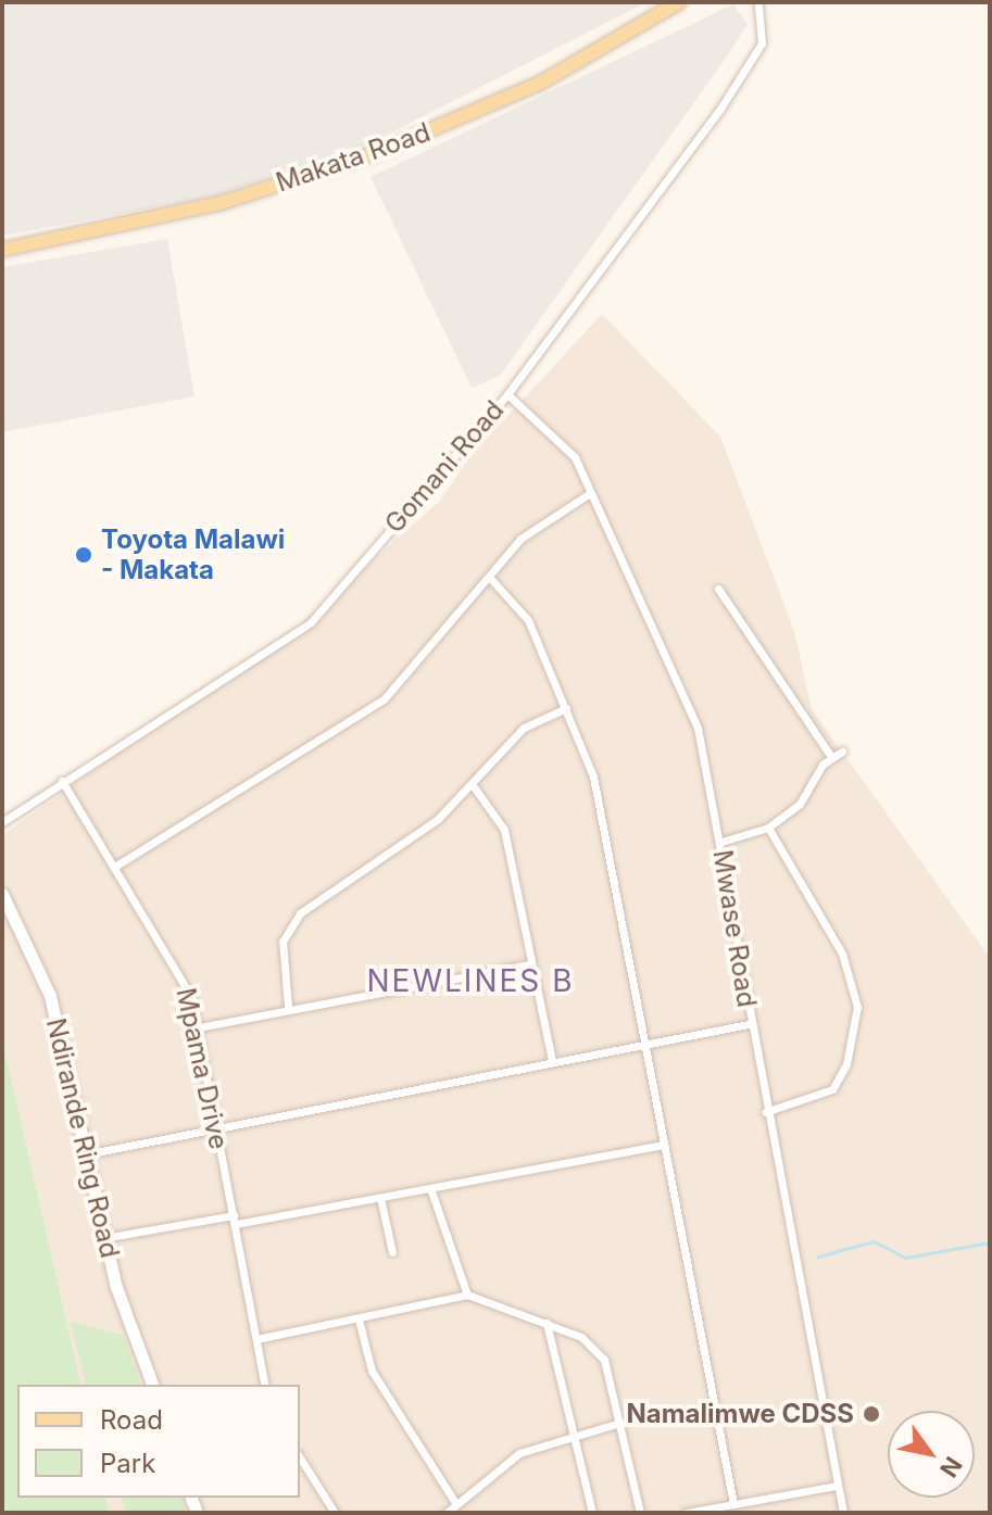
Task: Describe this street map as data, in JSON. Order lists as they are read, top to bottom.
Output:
{
  "streets": {
    "main road": ["Makata Road"],
    "street": [
      "Gomani Road",
      "Mwase Road",
      "Mpama Drive",
      "Ndirande Ring Road"
    ]
  },
  "crossings": [
    ["Gomani Road", "Mwase Road"],
    ["Gomani Road", "Mpama Drive"]
  ],
  "districts": ["NEWLINES B"],
  "places": ["Toyota Malawi - Makata", "Namalimwe CDSS"],
  "legend": ["Road", "Park"],
  "north": "bottom right"
}
